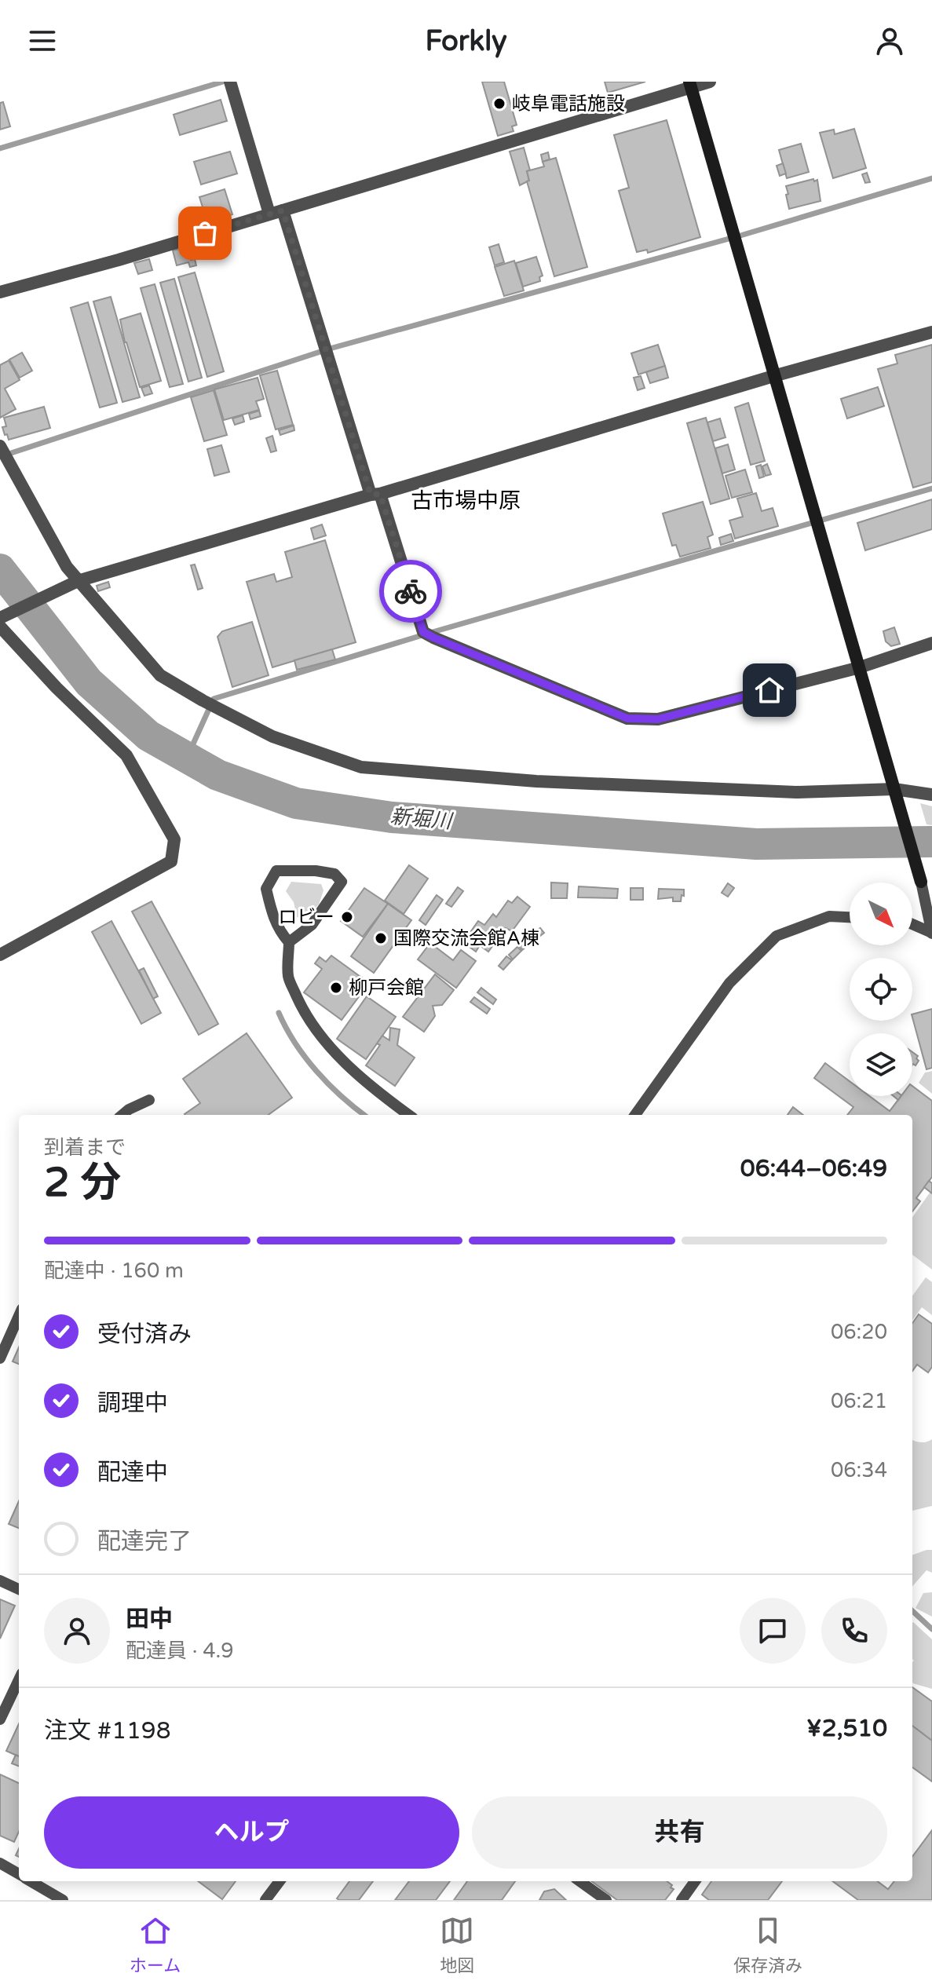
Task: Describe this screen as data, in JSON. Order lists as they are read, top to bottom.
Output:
{
  "districts": ["古市場中原"],
  "water": ["新堀川"],
  "places": [
    "岐阜電話施設",
    "ロビー",
    "国際交流会館A棟",
    "柳戸会館"
  ],
  "north": "bottom right",
  "page": {
    "header": "Forkly",
    "heading": ["2 分", "到着まで", "06:44–06:49"],
    "panel": [
      "田中",
      "配達員 · 4.9",
      "注文 #1198",
      "¥2,510"
    ],
    "bar": "配達中 · 160 m",
    "list": [
      ["受付済み", "06:20"],
      ["調理中", "06:21"],
      ["配達中", "06:34"],
      "配達完了"
    ],
    "buttons": ["ヘルプ", "共有"],
    "tabs": ["ホーム", "地図", "保存済み"]
  }
}
